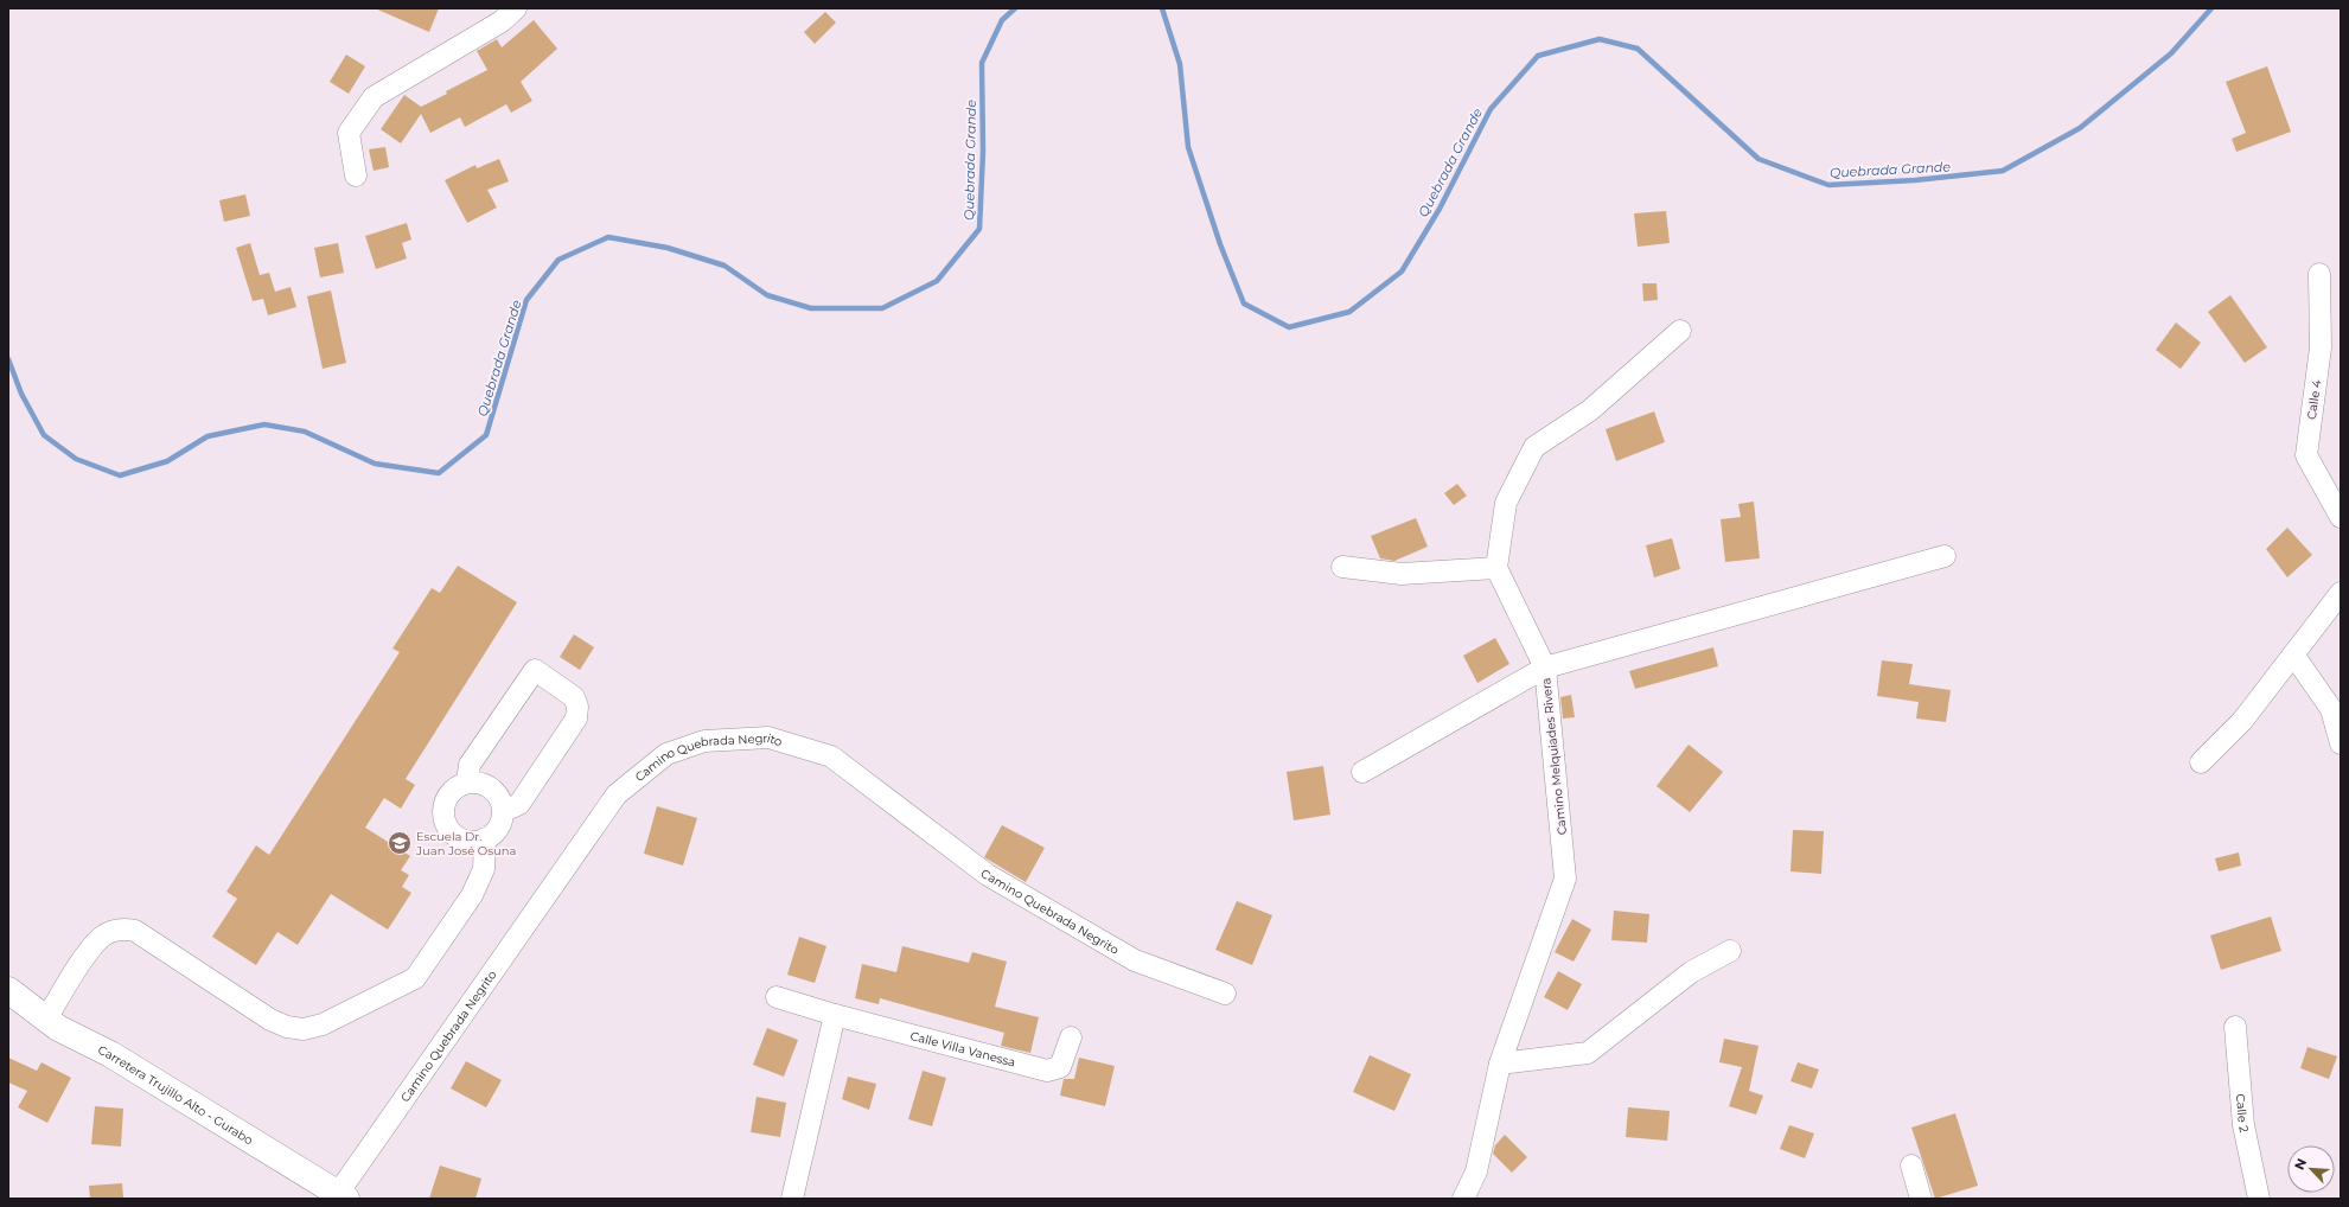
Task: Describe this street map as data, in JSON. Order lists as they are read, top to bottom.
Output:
{
  "streets": {
    "main road": ["Carretera Trujillo Alto - Gurabo"],
    "street": [
      "Calle 4",
      "Camino Melquiades Rivera",
      "Camino Quebrada Negrito",
      "Calle Villa Vanessa",
      "Calle 2"
    ]
  },
  "crossings": [
    ["Camino Quebrada Negrito", "Carretera Trujillo Alto - Gurabo"]
  ],
  "water": ["Quebrada Grande"],
  "places": {
    "school or university": ["Escuela Dr. Juan José Osuna"]
  },
  "north": "top left"
}
